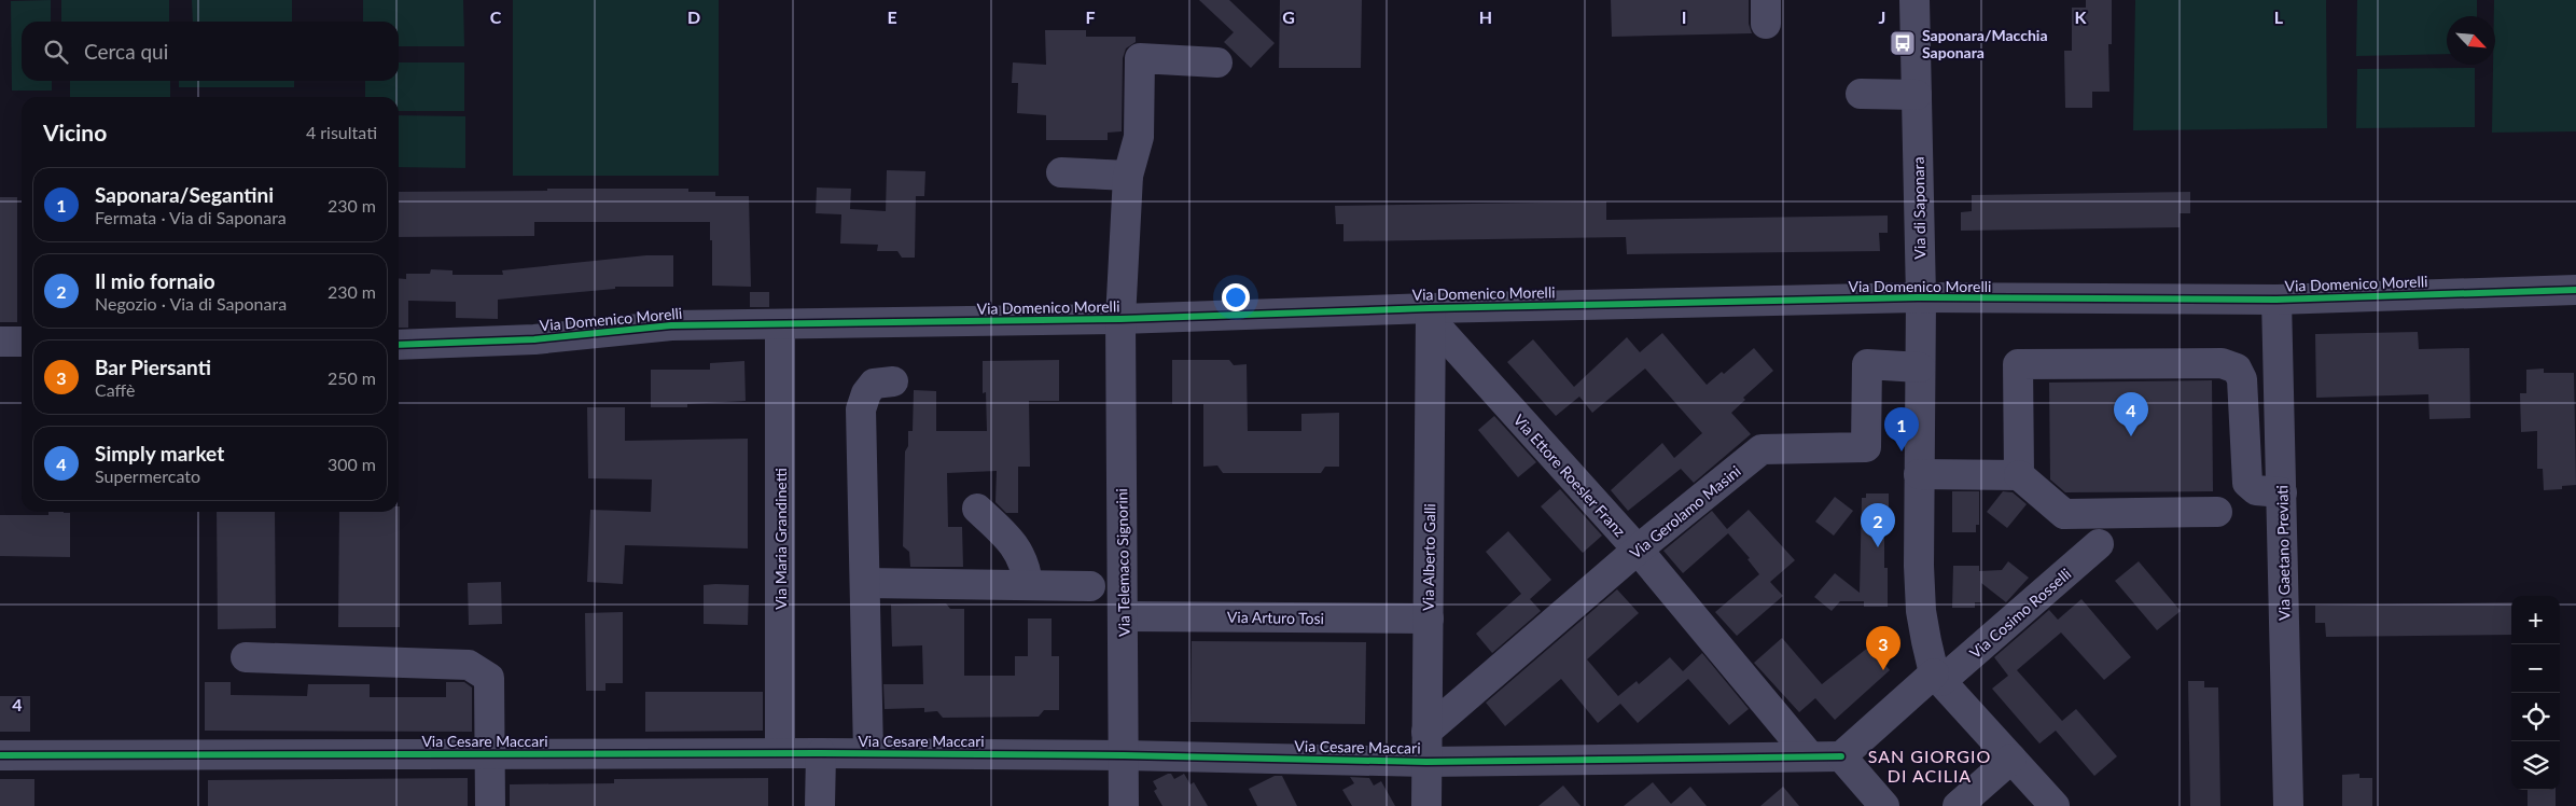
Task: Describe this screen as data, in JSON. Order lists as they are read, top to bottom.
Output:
{
  "streets": {
    "street": [
      "Via di Saponara",
      "Via Domenico Morelli",
      "Via Ettore Roesler Franz",
      "Via Gerolamo Masini",
      "Via Maria Grandinetti",
      "Via Gaetano Previati",
      "Via Alberto Galli",
      "Via Telemaco Signorini",
      "Via Cosimo Rosselli",
      "Via Arturo Tosi",
      "Via Cesare Maccari"
    ]
  },
  "crossings": [
    ["Via di Saponara", "Via Domenico Morelli"],
    ["Via di Saponara", "Via Gerolamo Masini"],
    ["Via di Saponara", "Via Cosimo Rosselli"],
    ["Via Domenico Morelli", "Via Ettore Roesler Franz"],
    ["Via Domenico Morelli", "Via Maria Grandinetti"],
    ["Via Domenico Morelli", "Via Gaetano Previati"],
    ["Via Domenico Morelli", "Via Alberto Galli"],
    ["Via Domenico Morelli", "Via Telemaco Signorini"],
    ["Via Ettore Roesler Franz", "Via Gerolamo Masini"],
    ["Via Ettore Roesler Franz", "Via Alberto Galli"],
    ["Via Ettore Roesler Franz", "Via Cesare Maccari"],
    ["Via Gerolamo Masini", "Via Alberto Galli"],
    ["Via Maria Grandinetti", "Via Cesare Maccari"],
    ["Via Alberto Galli", "Via Arturo Tosi"],
    ["Via Alberto Galli", "Via Cesare Maccari"],
    ["Via Telemaco Signorini", "Via Arturo Tosi"],
    ["Via Telemaco Signorini", "Via Cesare Maccari"],
    ["Via Cosimo Rosselli", "Via Cesare Maccari"]
  ],
  "districts": ["SAN GIORGIO DI ACILIA"],
  "places": {
    "bus stop": ["Saponara/Macchia Saponara"]
  },
  "north": "bottom right",
  "page": {
    "search": "Cerca qui",
    "heading": ["Vicino", "4 risultati"],
    "list": [
      {
        "mark": "1",
        "name": "Saponara/Segantini",
        "note": "Fermata · Via di Saponara",
        "value": "230 m"
      },
      {
        "mark": "2",
        "name": "Il mio fornaio",
        "note": "Negozio · Via di Saponara",
        "value": "230 m"
      },
      {
        "mark": "3",
        "name": "Bar Piersanti",
        "note": "Caffè",
        "value": "250 m"
      },
      {
        "mark": "4",
        "name": "Simply market",
        "note": "Supermercato",
        "value": "300 m"
      }
    ],
    "pins": [
      "4",
      "1",
      "2",
      "3"
    ],
    "map_buttons": ["+", "−"]
  },
  "grid": {
    "columns": [
      "C",
      "D",
      "E",
      "F",
      "G",
      "H",
      "I",
      "J",
      "K",
      "L"
    ],
    "rows": ["4"]
  }
}
